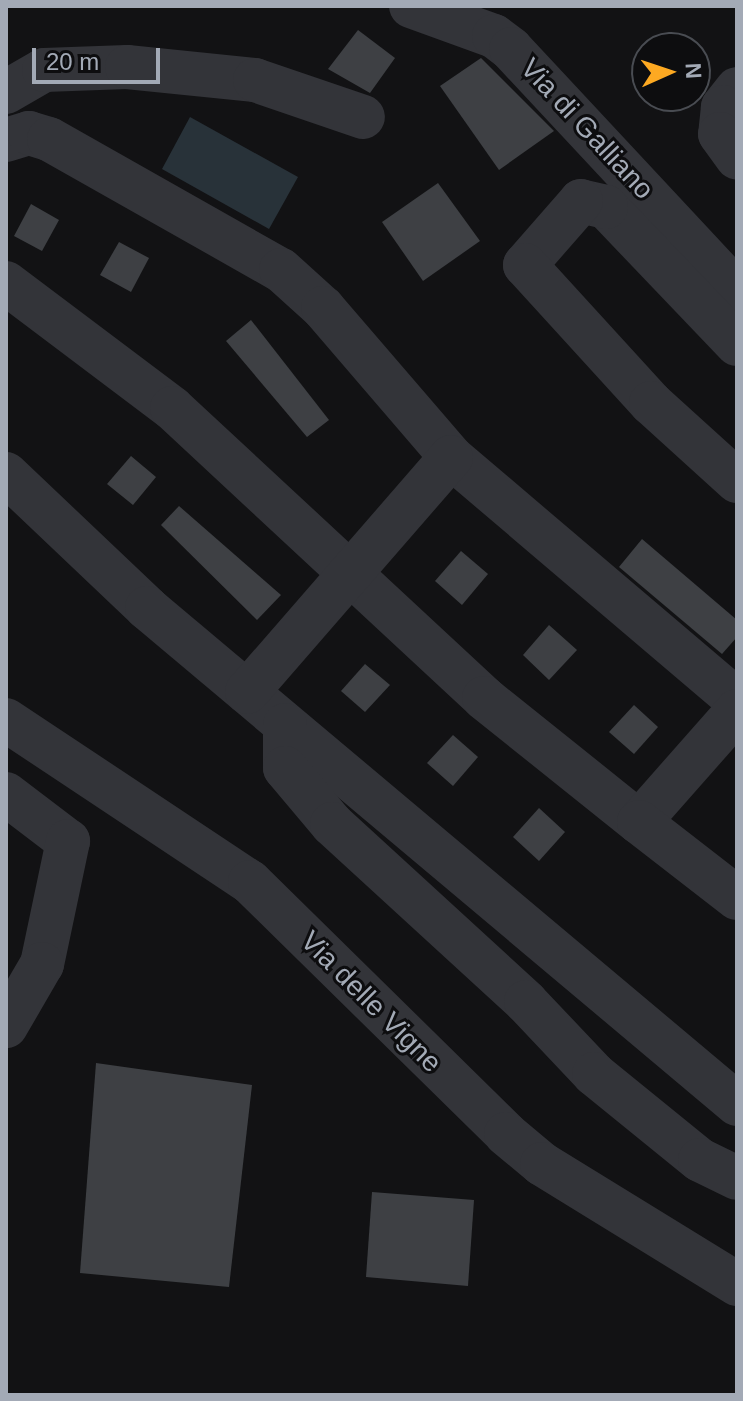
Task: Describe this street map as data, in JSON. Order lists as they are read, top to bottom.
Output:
{
  "streets": {
    "street": ["Via di Galliano", "Via delle Vigne"]
  },
  "scale_bar": "20 m",
  "north": "right"
}
